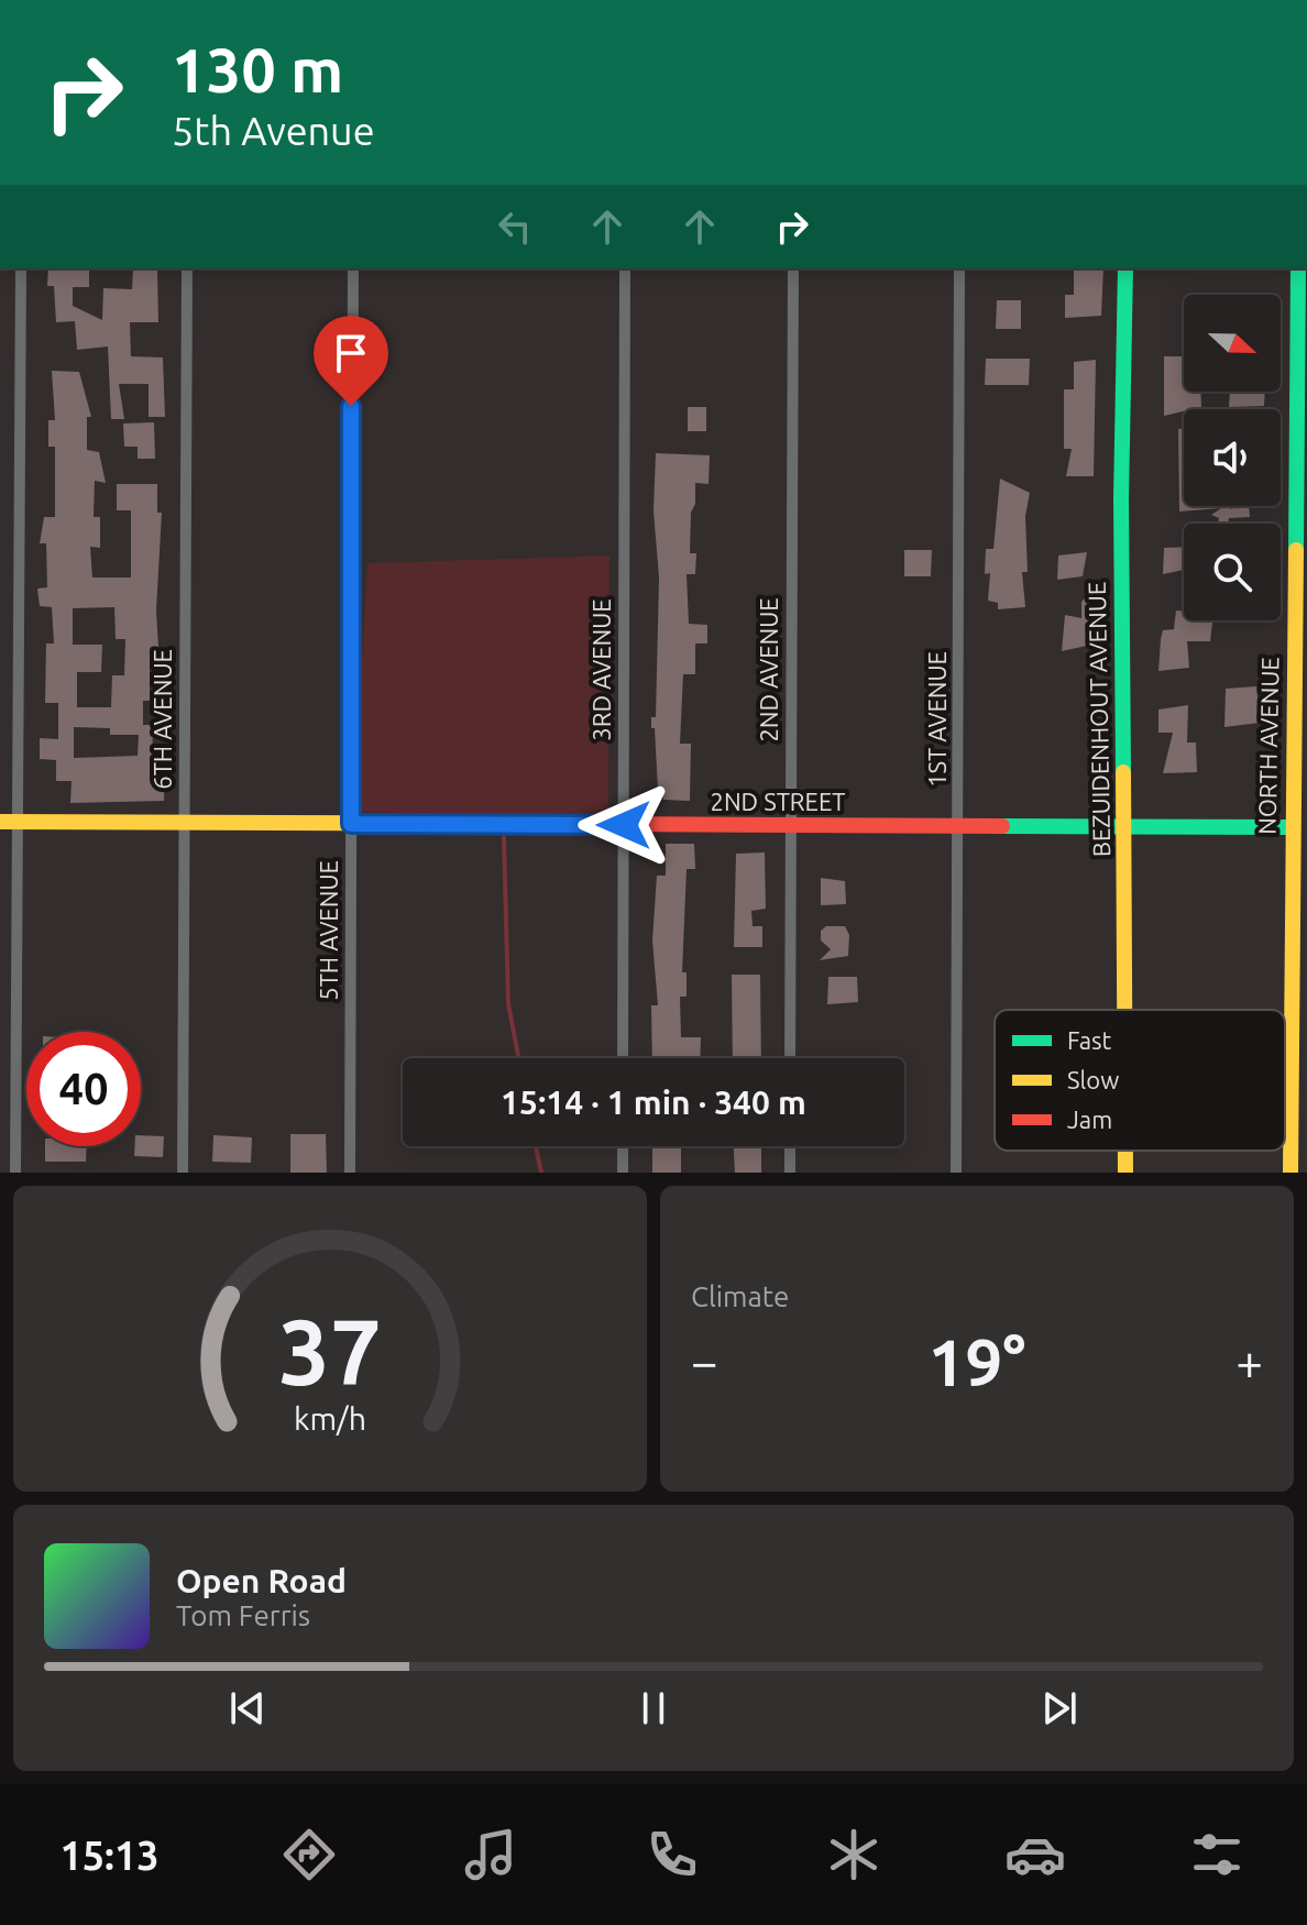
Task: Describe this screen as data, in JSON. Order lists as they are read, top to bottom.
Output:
{
  "streets": {
    "street": [
      "3RD AVENUE",
      "2ND AVENUE",
      "6TH AVENUE",
      "1ST AVENUE",
      "BEZUIDENHOUT AVENUE",
      "NORTH AVENUE",
      "2ND STREET",
      "5TH AVENUE"
    ]
  },
  "crossings": [
    ["3RD AVENUE", "2ND STREET"],
    ["2ND AVENUE", "2ND STREET"],
    ["6TH AVENUE", "2ND STREET"],
    ["1ST AVENUE", "2ND STREET"],
    ["BEZUIDENHOUT AVENUE", "2ND STREET"],
    ["NORTH AVENUE", "2ND STREET"],
    ["2ND STREET", "5TH AVENUE"]
  ],
  "legend": ["Fast", "Slow", "Jam"],
  "north": "right",
  "page": {
    "turn": ["130 m", "5th Avenue"],
    "limit": "40",
    "trip": "15:14 · 1 min · 340 m",
    "tile": "Climate",
    "heat": ["−", "19°", "+"],
    "song": ["Open Road", "Tom Ferris"],
    "tabs": "15:13",
    "gauge": ["37", "km/h"]
  }
}
